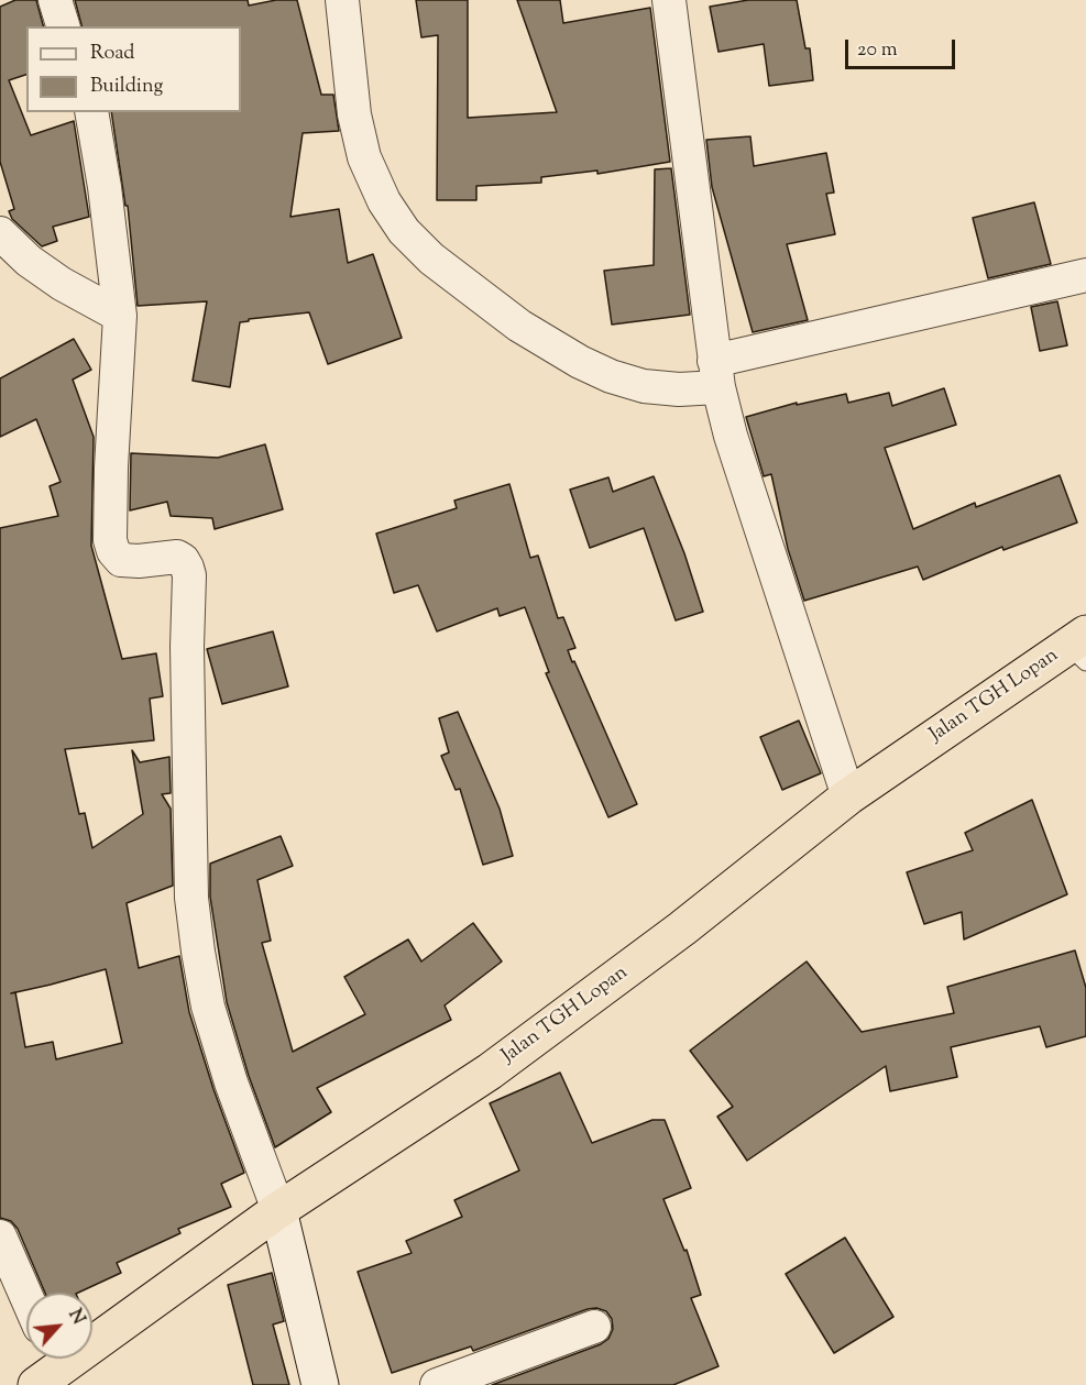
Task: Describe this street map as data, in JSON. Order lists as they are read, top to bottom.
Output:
{
  "streets": {
    "highway": ["Jalan TGH Lopan"]
  },
  "legend": ["Road", "Building"],
  "scale_bar": "20 m",
  "north": "top right"
}
